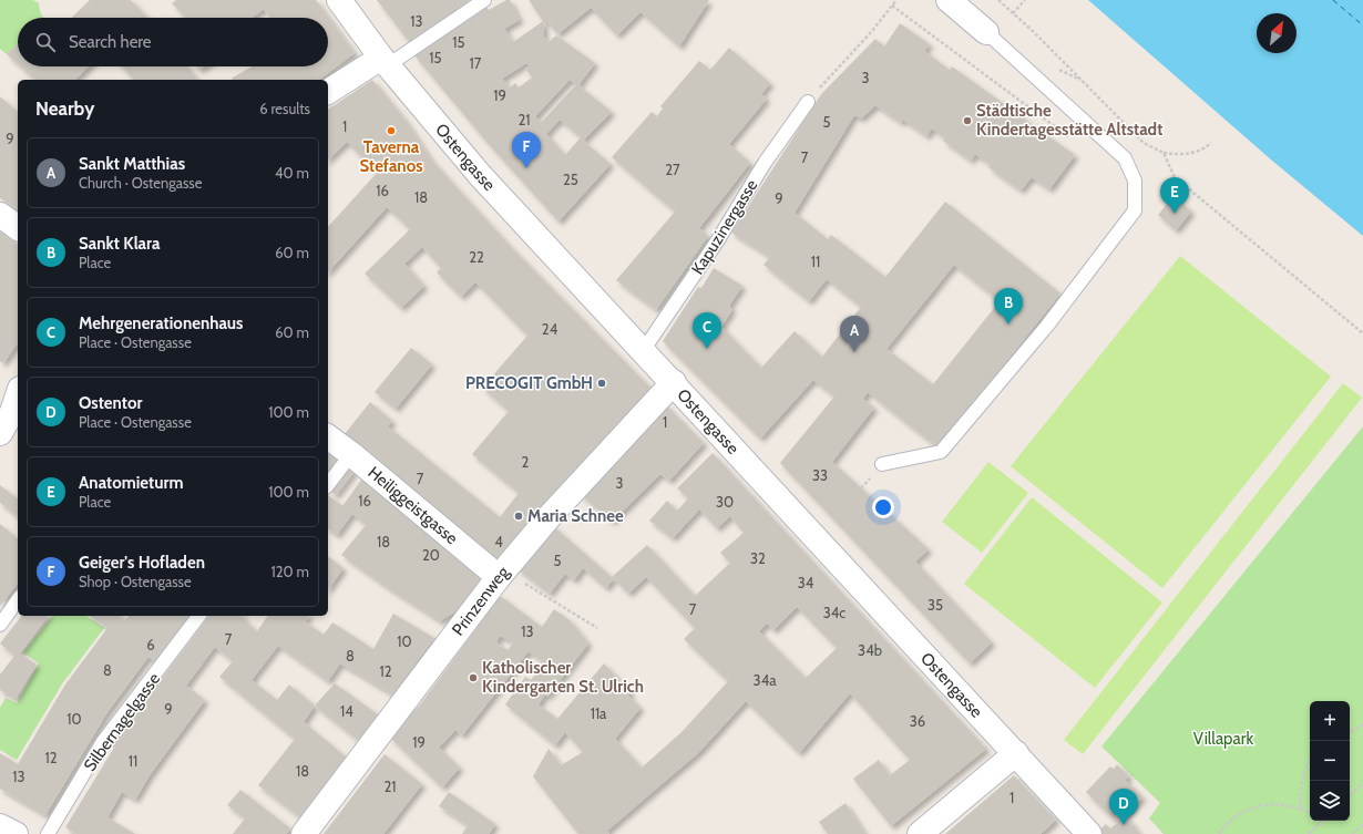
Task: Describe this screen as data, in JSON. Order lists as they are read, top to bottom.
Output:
{
  "streets": {
    "street": ["Ostengasse", "Heiliggeistgasse", "Prinzenweg"],
    "lane": ["Kapuzinergasse", "Silbernagelgasse"]
  },
  "crossings": [
    ["Ostengasse", "Kapuzinergasse"],
    ["Ostengasse", "Prinzenweg"],
    ["Heiliggeistgasse", "Prinzenweg"]
  ],
  "parks": ["Villapark"],
  "places": [
    "Städtische Kindertagesstätte Altstadt",
    "Taverna Stefanos",
    "PRECOGIT GmbH",
    "Maria Schnee",
    "Katholischer Kindergarten St. Ulrich"
  ],
  "house_numbers": [
    "13",
    "15",
    "15",
    "17",
    "3",
    "19",
    "21",
    "5",
    "1",
    "9",
    "7",
    "27",
    "25",
    "16",
    "18",
    "9",
    "22",
    "11",
    "24",
    "1",
    "2",
    "33",
    "7",
    "3",
    "16",
    "30",
    "18",
    "4",
    "20",
    "32",
    "5",
    "34",
    "35",
    "7",
    "34c",
    "13",
    "7",
    "10",
    "6",
    "34b",
    "8",
    "8",
    "12",
    "34a",
    "9",
    "14",
    "11a",
    "10",
    "36",
    "19",
    "12",
    "11",
    "18",
    "13",
    "21",
    "1"
  ],
  "north": "top right",
  "page": {
    "search": "Search here",
    "heading": ["Nearby", "6 results"],
    "pins": [
      "F",
      "E",
      "B",
      "C",
      "A",
      "D"
    ],
    "list": [
      {
        "mark": "A",
        "name": "Sankt Matthias",
        "note": "Church · Ostengasse",
        "value": "40 m"
      },
      {
        "mark": "B",
        "name": "Sankt Klara",
        "note": "Place",
        "value": "60 m"
      },
      {
        "mark": "C",
        "name": "Mehrgenerationenhaus",
        "note": "Place · Ostengasse",
        "value": "60 m"
      },
      {
        "mark": "D",
        "name": "Ostentor",
        "note": "Place · Ostengasse",
        "value": "100 m"
      },
      {
        "mark": "E",
        "name": "Anatomieturm",
        "note": "Place",
        "value": "100 m"
      },
      {
        "mark": "F",
        "name": "Geiger's Hofladen",
        "note": "Shop · Ostengasse",
        "value": "120 m"
      }
    ],
    "map_buttons": ["+", "−"]
  }
}
